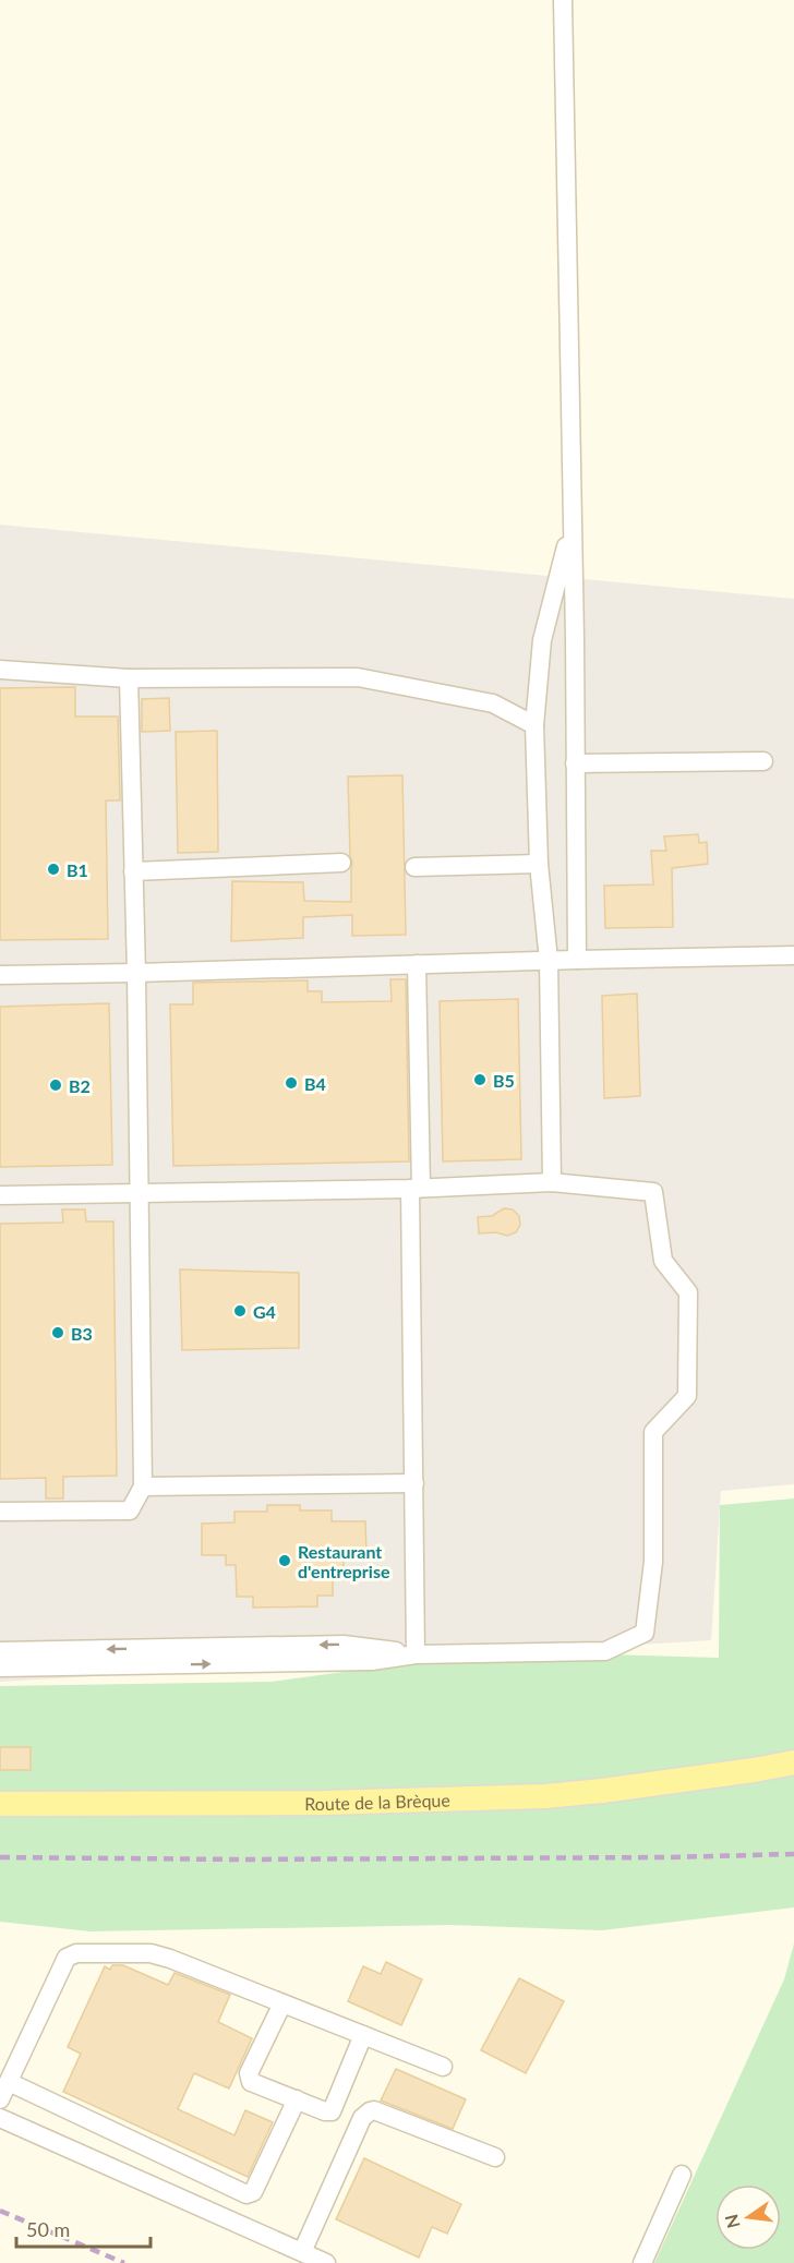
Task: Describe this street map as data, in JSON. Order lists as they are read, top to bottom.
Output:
{
  "streets": {
    "main road": ["Route de la Brèque"]
  },
  "places": [
    "B1",
    "B5",
    "B4",
    "B2",
    "G4",
    "B3",
    "Restaurant d'entreprise"
  ],
  "scale_bar": "50 m",
  "north": "left"
}
